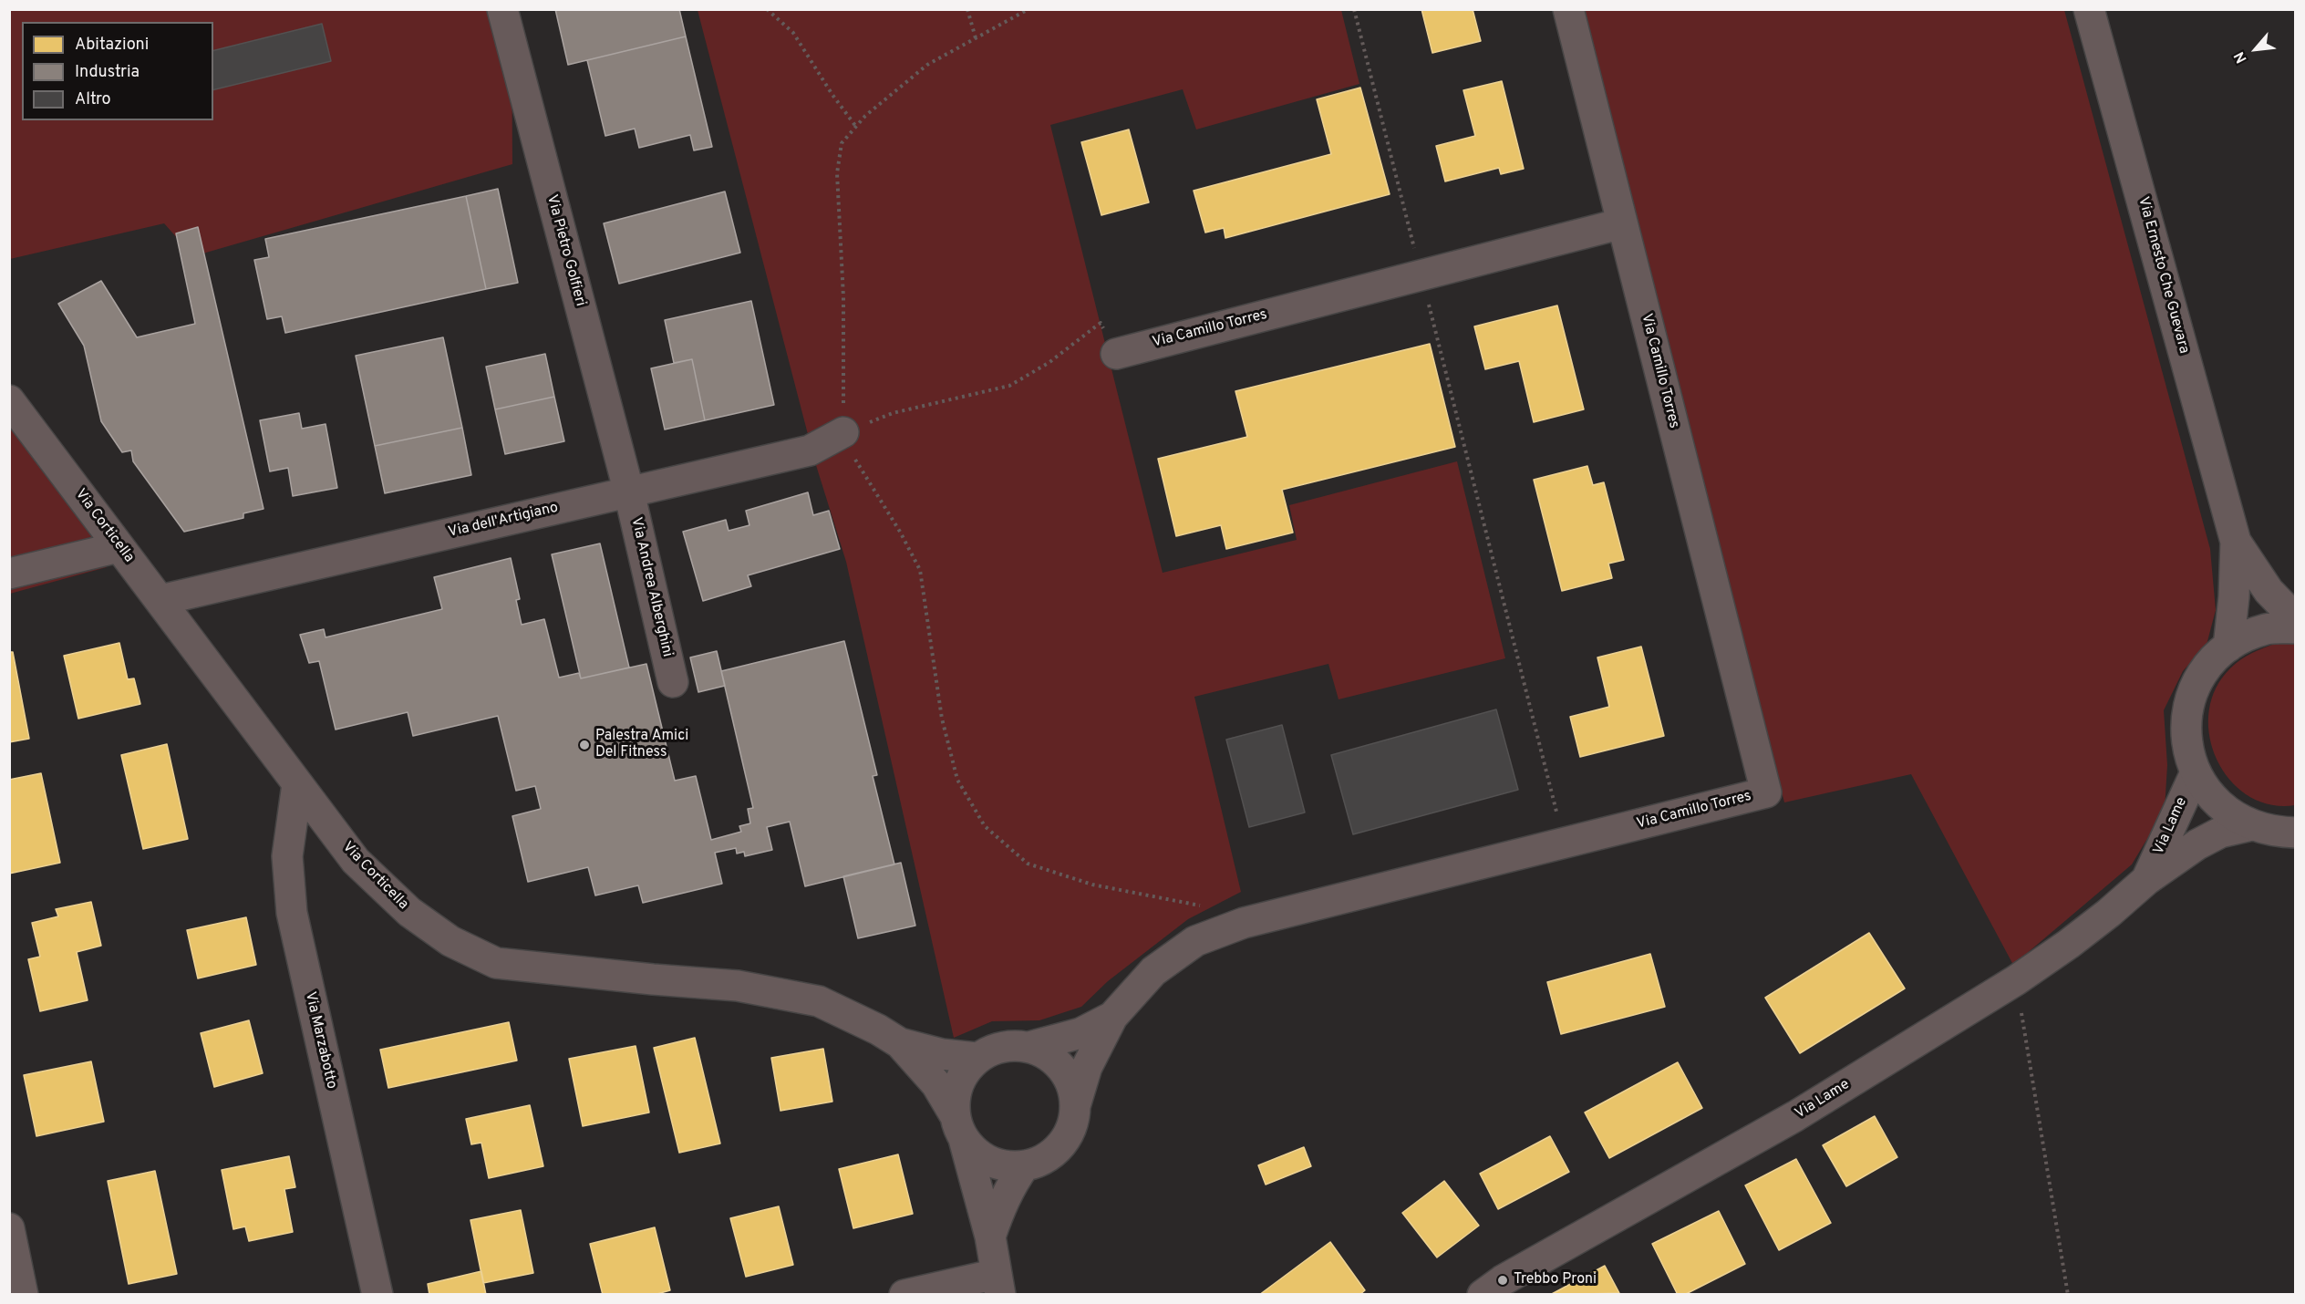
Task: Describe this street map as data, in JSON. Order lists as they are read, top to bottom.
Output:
{
  "streets": {
    "street": [
      "Via Pietro Golfieri",
      "Via Ernesto Che Guevara",
      "Via Camillo Torres",
      "Via dell'Artigiano",
      "Via Corticella",
      "Via Andrea Alberghini",
      "Via Lame",
      "Via Marzabotto"
    ]
  },
  "crossings": [
    ["Via Pietro Golfieri", "Via dell'Artigiano"],
    ["Via Pietro Golfieri", "Via Andrea Alberghini"],
    ["Via Camillo Torres", "Via Corticella"],
    ["Via dell'Artigiano", "Via Corticella"],
    ["Via dell'Artigiano", "Via Andrea Alberghini"],
    ["Via Corticella", "Via Marzabotto"]
  ],
  "places": ["Palestra Amici Del Fitness", "Trebbo Proni"],
  "legend": ["Abitazioni", "Industria", "Altro"],
  "north": "bottom left"
}
